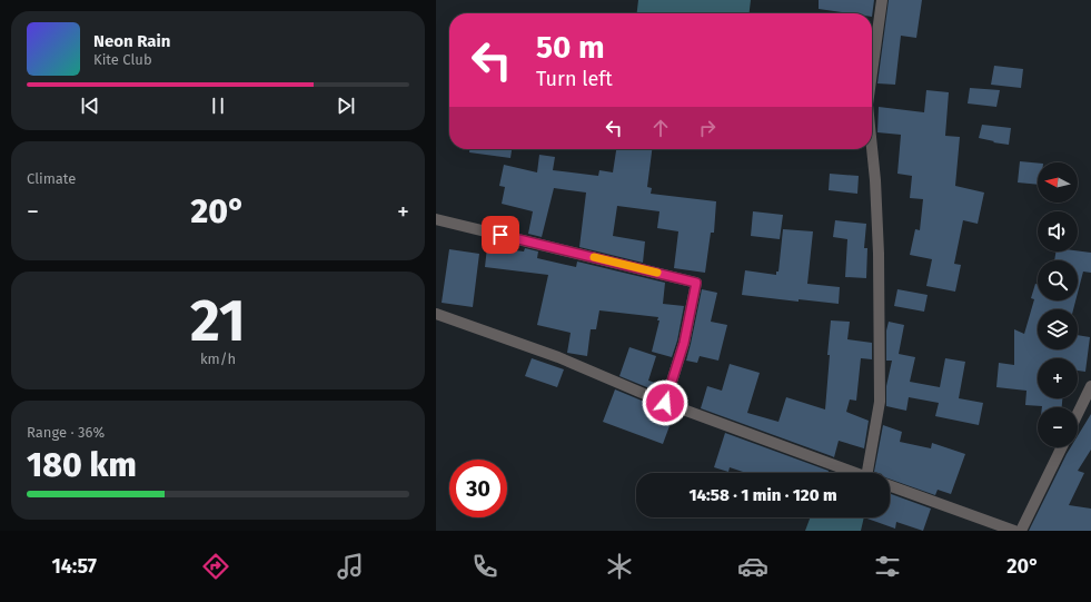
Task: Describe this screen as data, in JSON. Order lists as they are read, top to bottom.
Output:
{
  "north": "left",
  "page": {
    "turn": ["50 m", "Turn left"],
    "song": ["Neon Rain", "Kite Club"],
    "tile": [
      "Climate",
      ["21", "km/h"],
      ["Range · 36%", "180 km"]
    ],
    "map_buttons": ["+", "−"],
    "heat": ["−", "20°", "+"],
    "limit": "30",
    "trip": "14:58 · 1 min · 120 m",
    "tabs": ["14:57", "20°"]
  }
}
